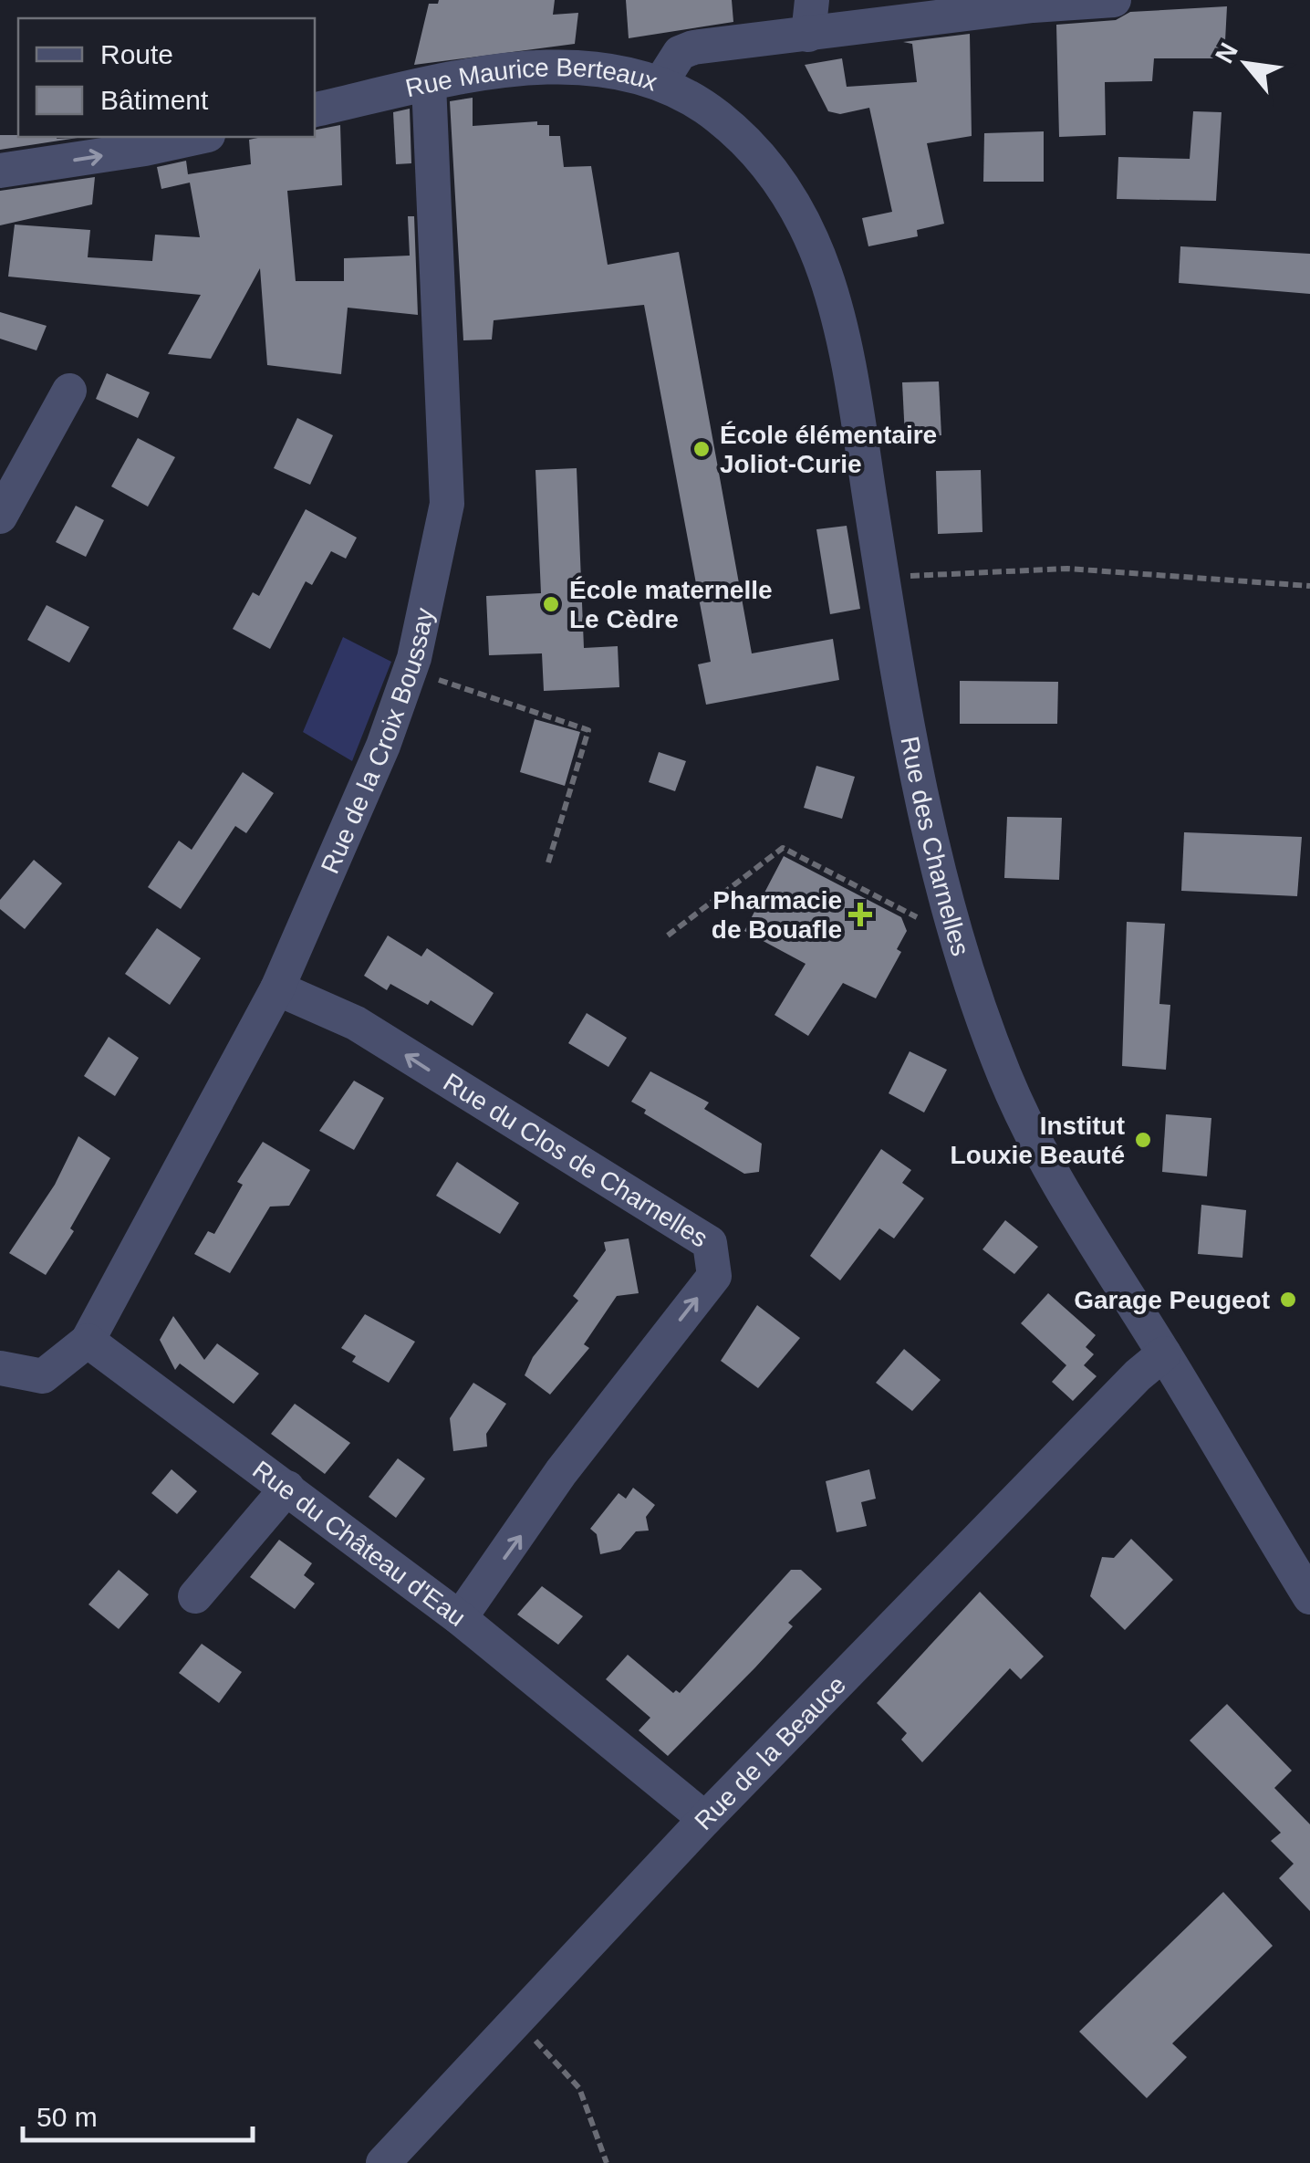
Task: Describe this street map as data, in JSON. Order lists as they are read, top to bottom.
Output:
{
  "streets": {
    "street": [
      "Rue Maurice Berteaux",
      "Rue de la Croix Boussay",
      "Rue des Charnelles",
      "Rue du Clos de Charnelles",
      "Rue du Château d'Eau",
      "Rue de la Beauce"
    ]
  },
  "crossings": [
    ["Rue Maurice Berteaux", "Rue de la Croix Boussay"],
    ["Rue Maurice Berteaux", "Rue des Charnelles"],
    ["Rue de la Croix Boussay", "Rue du Clos de Charnelles"],
    ["Rue de la Croix Boussay", "Rue du Château d'Eau"],
    ["Rue des Charnelles", "Rue de la Beauce"],
    ["Rue du Clos de Charnelles", "Rue du Château d'Eau"],
    ["Rue du Château d'Eau", "Rue de la Beauce"]
  ],
  "places": {
    "other": [
      "École élémentaire Joliot-Curie",
      "École maternelle Le Cèdre",
      "Institut Louxie Beauté",
      "Garage Peugeot"
    ],
    "health": ["Pharmacie de Bouafle"]
  },
  "legend": ["Route", "Bâtiment"],
  "scale_bar": "50 m",
  "north": "top left"
}
